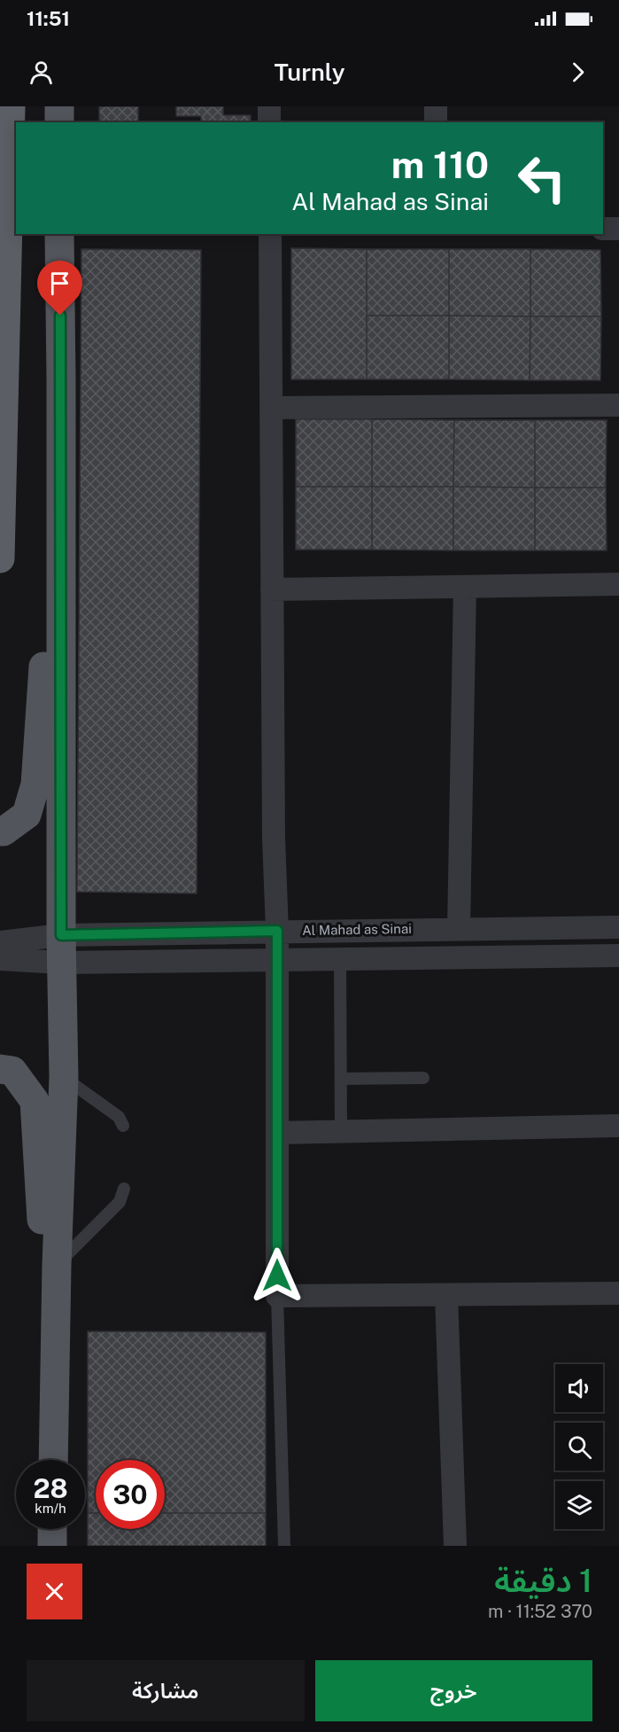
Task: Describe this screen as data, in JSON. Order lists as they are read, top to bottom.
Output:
{
  "streets": {
    "street": ["Al Mahad as Sinai"]
  },
  "page": {
    "status": "11:51",
    "header": "Turnly",
    "turn": ["110 m", "Al Mahad as Sinai"],
    "speed": "28 km/h",
    "limit": "30",
    "heading": ["1 دقيقة", "370 m · 11:52"],
    "buttons": ["خروج", "مشاركة"]
  }
}
